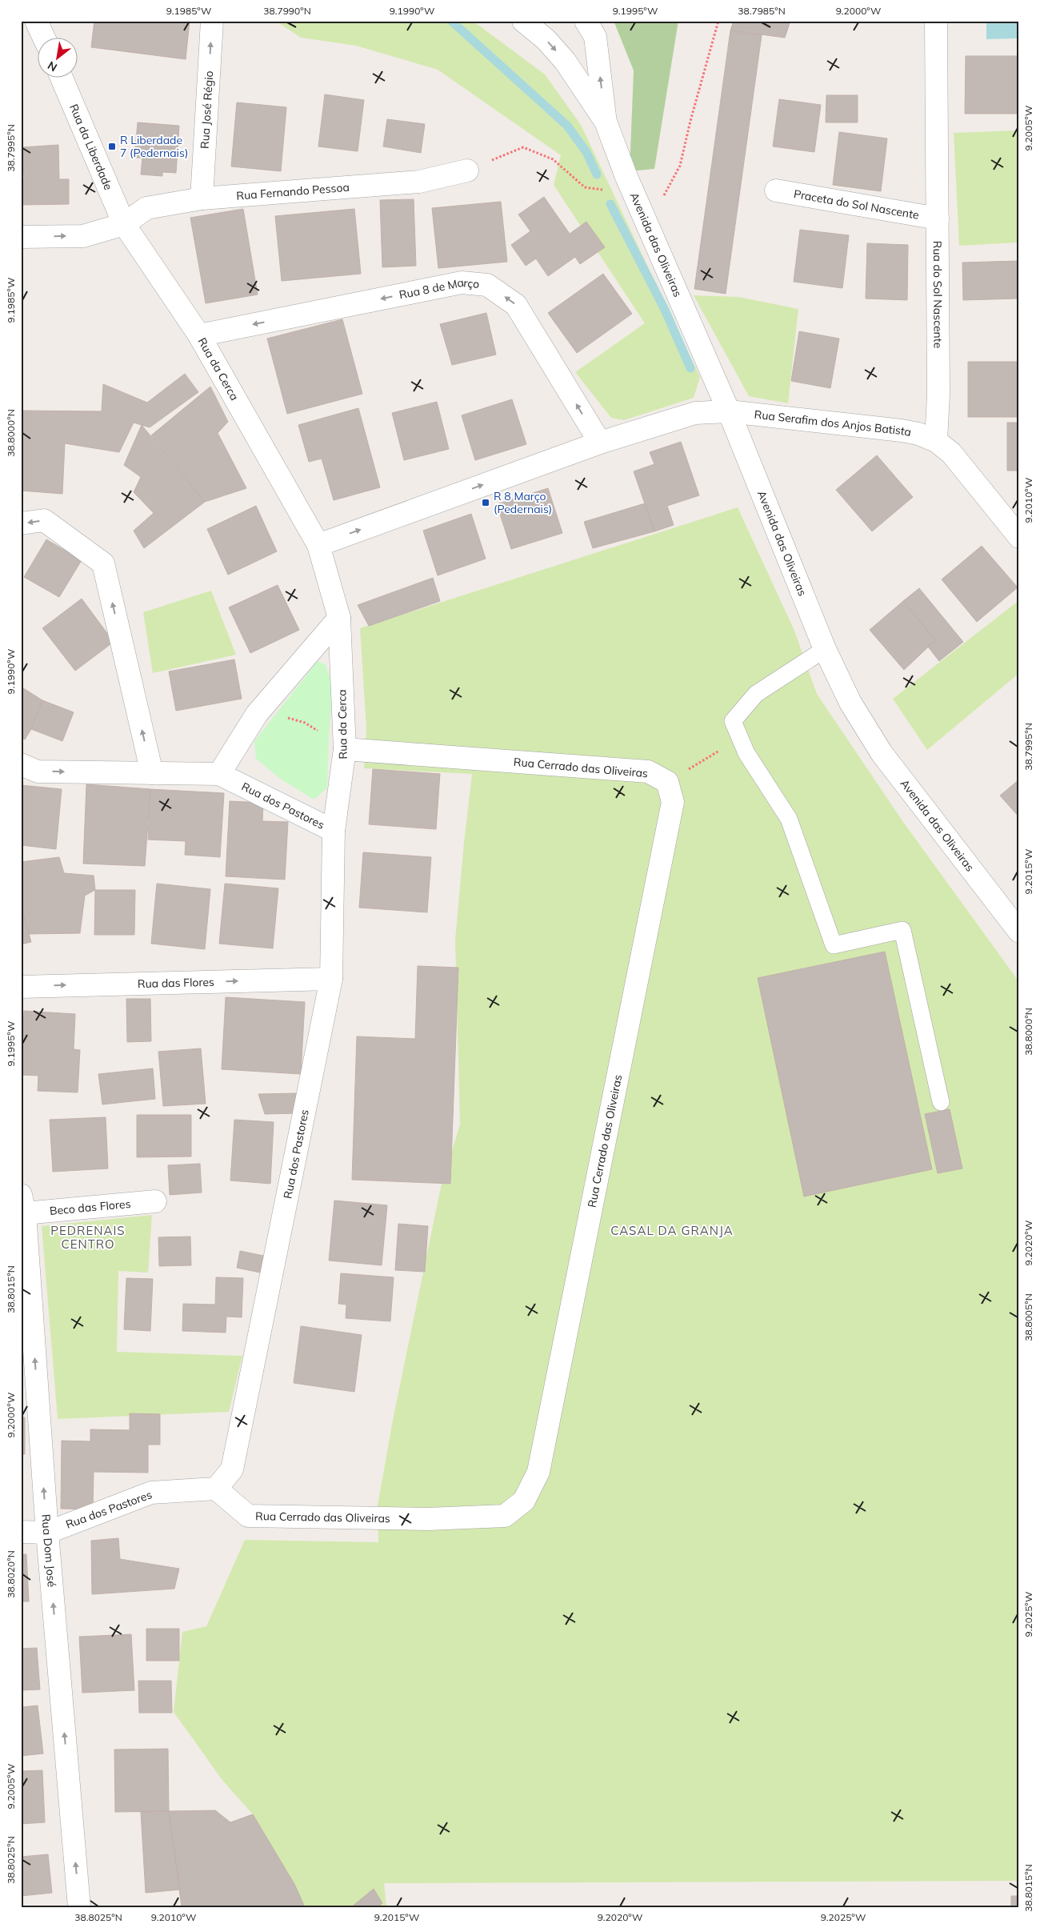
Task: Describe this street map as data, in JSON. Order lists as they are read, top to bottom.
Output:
{
  "streets": {
    "street": [
      "Rua José Régio",
      "Rua da Liberdade",
      "Rua Fernando Pessoa",
      "Praceta do Sol Nascente",
      "Avenida das Oliveiras",
      "Rua 8 de Março",
      "Rua do Sol Nascente",
      "Rua da Cerca",
      "Rua Serafim dos Anjos Batista",
      "Rua Cerrado das Oliveiras",
      "Rua dos Pastores",
      "Rua das Flores",
      "Beco das Flores",
      "Rua Dom José"
    ]
  },
  "crossings": [
    ["Rua José Régio", "Rua Fernando Pessoa"],
    ["Rua da Liberdade", "Rua Fernando Pessoa"],
    ["Rua da Liberdade", "Rua da Cerca"],
    ["Rua Fernando Pessoa", "Rua da Cerca"],
    ["Praceta do Sol Nascente", "Rua do Sol Nascente"],
    ["Avenida das Oliveiras", "Rua Serafim dos Anjos Batista"],
    ["Rua 8 de Março", "Rua da Cerca"],
    ["Rua do Sol Nascente", "Rua Serafim dos Anjos Batista"],
    ["Rua da Cerca", "Rua Cerrado das Oliveiras"],
    ["Rua da Cerca", "Rua dos Pastores"],
    ["Rua Cerrado das Oliveiras", "Rua dos Pastores"],
    ["Rua dos Pastores", "Rua das Flores"],
    ["Rua dos Pastores", "Rua Dom José"],
    ["Beco das Flores", "Rua Dom José"]
  ],
  "one_way": [
    "Rua José Régio",
    "Rua 8 de Março",
    "Rua das Flores",
    "Rua Dom José"
  ],
  "districts": ["PEDRENAIS CENTRO", "CASAL DA GRANJA"],
  "places": {
    "transit": ["R Liberdade 7 (Pedernais)", "R 8 Março (Pedernais)"]
  },
  "north": "bottom left",
  "coordinates": [
    "9.1985°W",
    "38.7990°N",
    "9.1990°W",
    "9.1995°W",
    "38.7985°N",
    "9.2000°W",
    "9.2005°W",
    "38.7995°N",
    "38.8000°N",
    "9.2010°W",
    "9.2015°W",
    "9.2020°W",
    "38.8015°N",
    "38.8005°N",
    "38.8020°N",
    "9.2025°W",
    "38.8025°N"
  ]
}
